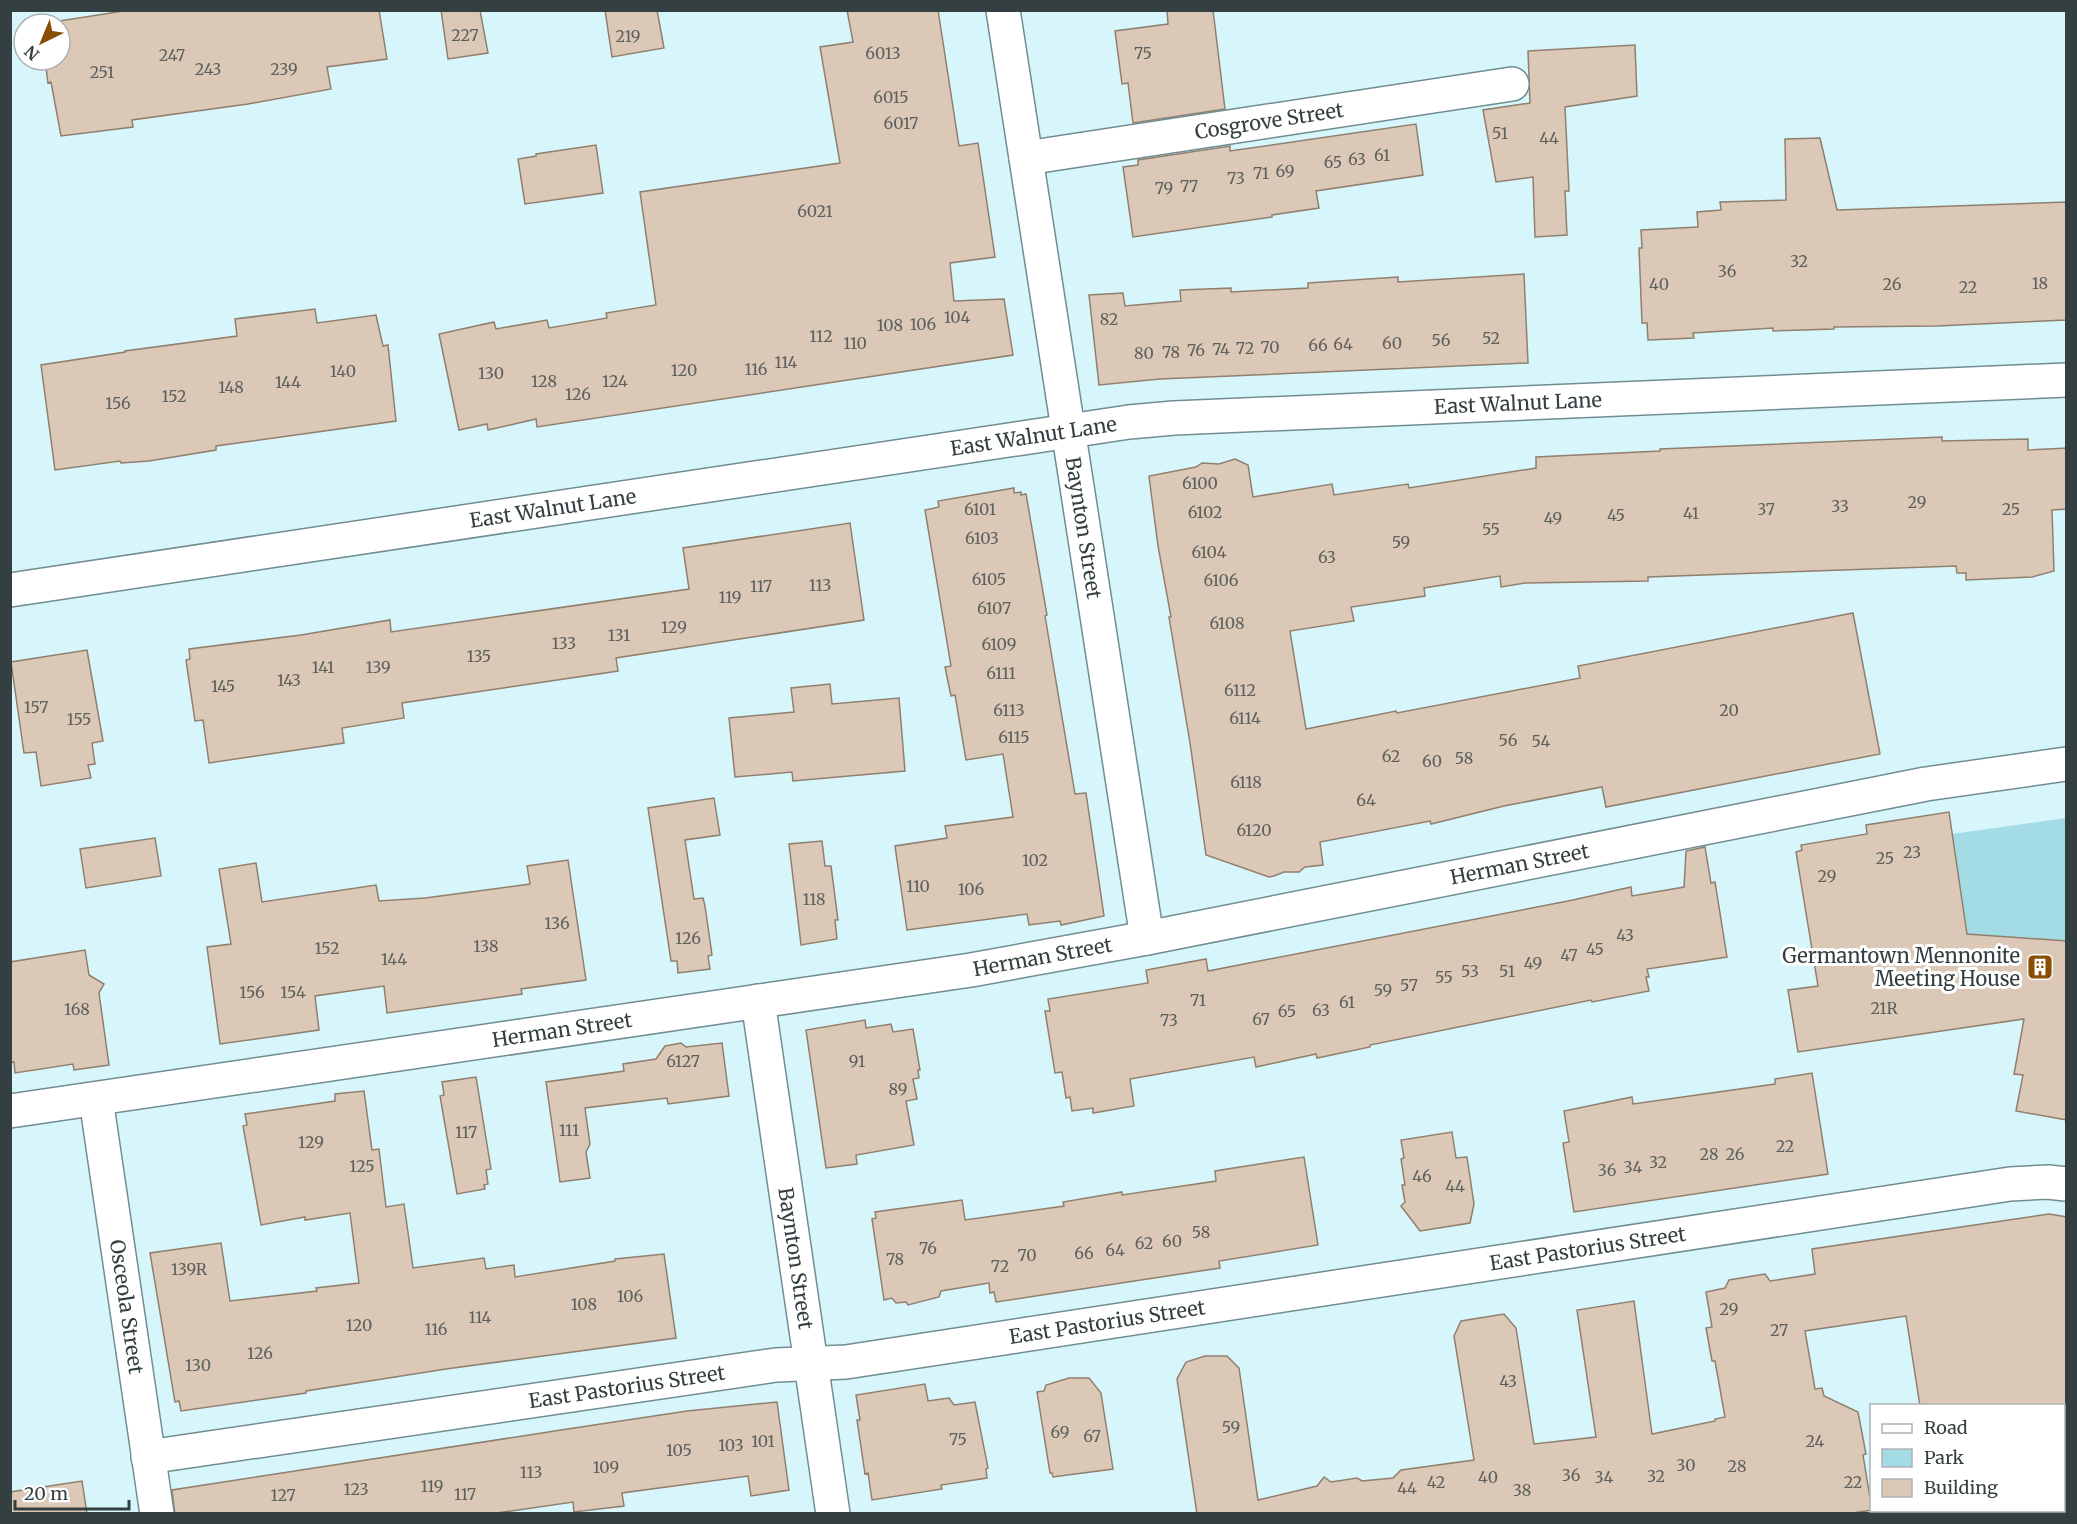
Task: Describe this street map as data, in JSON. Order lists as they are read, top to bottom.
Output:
{
  "streets": {
    "street": [
      "Cosgrove Street",
      "East Walnut Lane",
      "Baynton Street",
      "Herman Street",
      "East Pastorius Street",
      "Osceola Street"
    ]
  },
  "crossings": [
    ["Cosgrove Street", "Baynton Street"],
    ["East Walnut Lane", "Baynton Street"],
    ["Baynton Street", "Herman Street"],
    ["Baynton Street", "East Pastorius Street"],
    ["Herman Street", "Osceola Street"],
    ["East Pastorius Street", "Osceola Street"]
  ],
  "places": {
    "building": ["Germantown Mennonite Meeting House"]
  },
  "house_numbers": [
    "227",
    "219",
    "6013",
    "75",
    "247",
    "243",
    "239",
    "251",
    "6015",
    "6017",
    "51",
    "44",
    "61",
    "63",
    "65",
    "69",
    "71",
    "73",
    "77",
    "79",
    "6021",
    "32",
    "36",
    "18",
    "40",
    "26",
    "22",
    "104",
    "82",
    "106",
    "108",
    "112",
    "52",
    "56",
    "110",
    "60",
    "64",
    "66",
    "70",
    "72",
    "74",
    "76",
    "78",
    "80",
    "114",
    "116",
    "120",
    "140",
    "130",
    "128",
    "124",
    "144",
    "148",
    "126",
    "152",
    "156",
    "6100",
    "29",
    "33",
    "6101",
    "37",
    "25",
    "6102",
    "41",
    "45",
    "49",
    "55",
    "6103",
    "59",
    "6104",
    "63",
    "6105",
    "6106",
    "113",
    "117",
    "119",
    "6107",
    "6108",
    "129",
    "131",
    "133",
    "6109",
    "135",
    "141",
    "139",
    "6111",
    "143",
    "145",
    "6112",
    "157",
    "6113",
    "20",
    "6114",
    "155",
    "6115",
    "56",
    "54",
    "62",
    "58",
    "60",
    "6118",
    "64",
    "6120",
    "23",
    "25",
    "102",
    "29",
    "110",
    "106",
    "118",
    "136",
    "43",
    "126",
    "138",
    "152",
    "45",
    "47",
    "144",
    "49",
    "53",
    "51",
    "55",
    "57",
    "59",
    "156",
    "154",
    "71",
    "61",
    "21R",
    "168",
    "63",
    "65",
    "67",
    "73",
    "6127",
    "91",
    "89",
    "111",
    "117",
    "129",
    "22",
    "28",
    "26",
    "32",
    "125",
    "34",
    "36",
    "46",
    "44",
    "58",
    "60",
    "62",
    "76",
    "64",
    "66",
    "70",
    "78",
    "72",
    "139R",
    "106",
    "108",
    "29",
    "114",
    "120",
    "116",
    "27",
    "126",
    "130",
    "43",
    "59",
    "69",
    "67",
    "75",
    "101",
    "24",
    "103",
    "105",
    "30",
    "28",
    "109",
    "113",
    "36",
    "32",
    "40",
    "34",
    "42",
    "22",
    "119",
    "44",
    "123",
    "38",
    "117",
    "127"
  ],
  "legend": ["Road", "Park", "Building"],
  "scale_bar": "20 m",
  "north": "bottom left"
}
